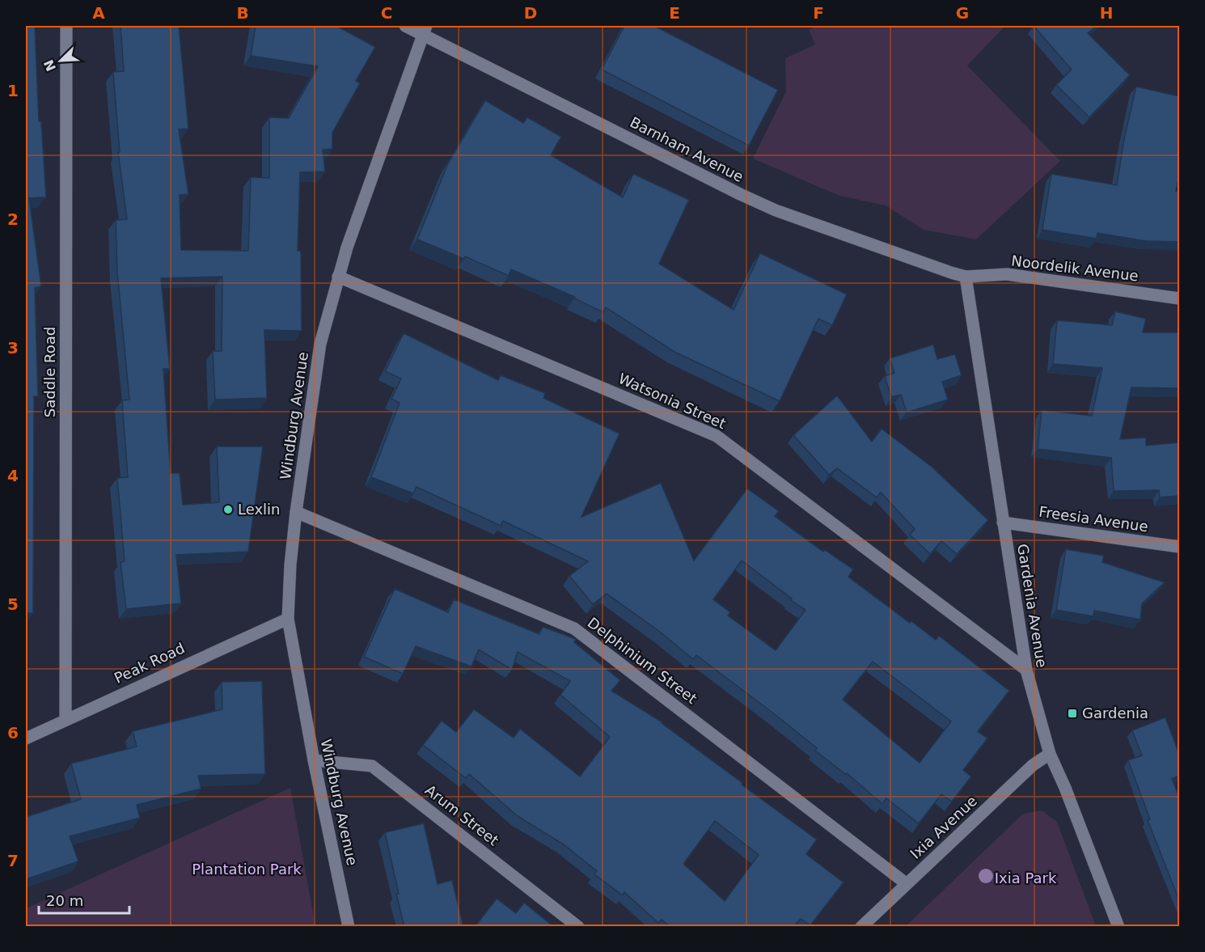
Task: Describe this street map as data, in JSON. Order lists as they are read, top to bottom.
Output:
{
  "streets": {
    "street": [
      "Barnham Avenue",
      "Noordelik Avenue",
      "Saddle Road",
      "Watsonia Street",
      "Windburg Avenue",
      "Freesia Avenue",
      "Gardenia Avenue",
      "Delphinium Street",
      "Peak Road",
      "Arum Street",
      "Ixia Avenue"
    ]
  },
  "crossings": [
    ["Barnham Avenue", "Noordelik Avenue"],
    ["Barnham Avenue", "Windburg Avenue"],
    ["Barnham Avenue", "Gardenia Avenue"],
    ["Noordelik Avenue", "Gardenia Avenue"],
    ["Saddle Road", "Peak Road"],
    ["Watsonia Street", "Windburg Avenue"],
    ["Watsonia Street", "Gardenia Avenue"],
    ["Windburg Avenue", "Delphinium Street"],
    ["Windburg Avenue", "Peak Road"],
    ["Windburg Avenue", "Arum Street"],
    ["Freesia Avenue", "Gardenia Avenue"],
    ["Gardenia Avenue", "Ixia Avenue"],
    ["Delphinium Street", "Ixia Avenue"]
  ],
  "parks": ["Plantation Park", "Ixia Park"],
  "places": {
    "other": ["Lexlin"],
    "transit": ["Gardenia"]
  },
  "scale_bar": "20 m",
  "north": "bottom left",
  "grid": {
    "columns": [
      "A",
      "B",
      "C",
      "D",
      "E",
      "F",
      "G",
      "H"
    ],
    "rows": [
      "1",
      "2",
      "3",
      "4",
      "5",
      "6",
      "7"
    ]
  }
}
